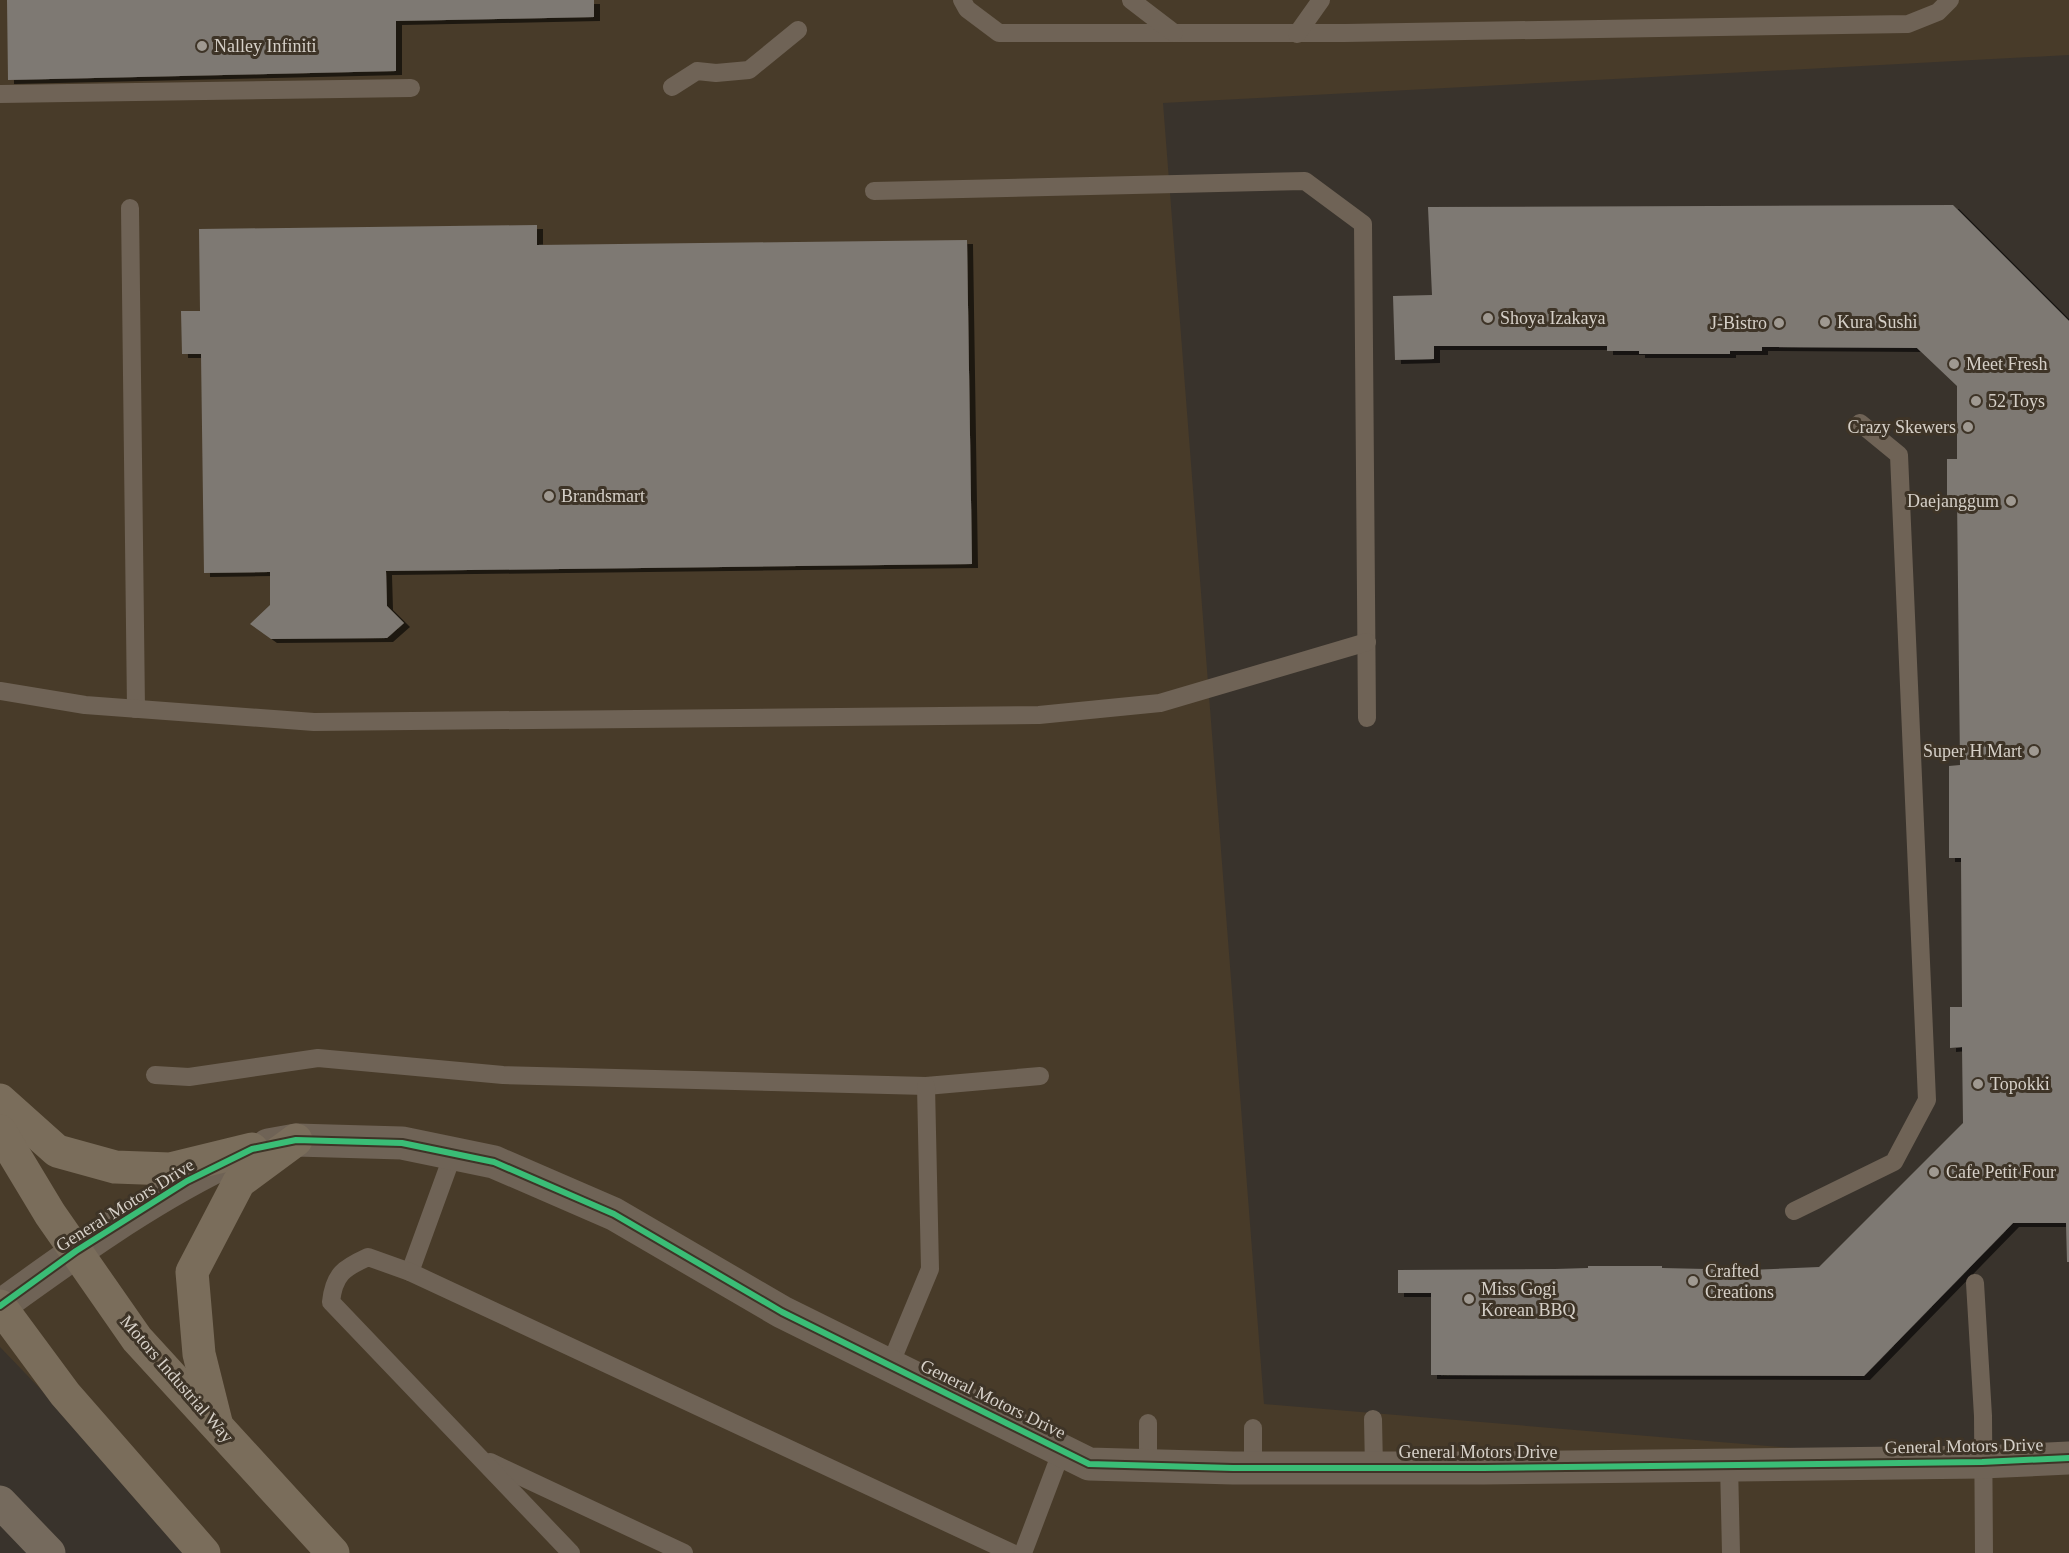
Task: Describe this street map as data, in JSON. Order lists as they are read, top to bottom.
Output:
{
  "streets": {
    "main road": ["Motors Industrial Way"],
    "street": ["General Motors Drive"]
  },
  "crossings": [
    ["General Motors Drive", "Motors Industrial Way"]
  ],
  "places": [
    "Nalley Infiniti",
    "Shoya Izakaya",
    "Kura Sushi",
    "J-Bistro",
    "Meet Fresh",
    "52 Toys",
    "Crazy Skewers",
    "Brandsmart",
    "Daejanggum",
    "Super H Mart",
    "Topokki",
    "Cafe Petit Four",
    "Crafted Creations",
    "Miss Gogi Korean BBQ"
  ]
}
